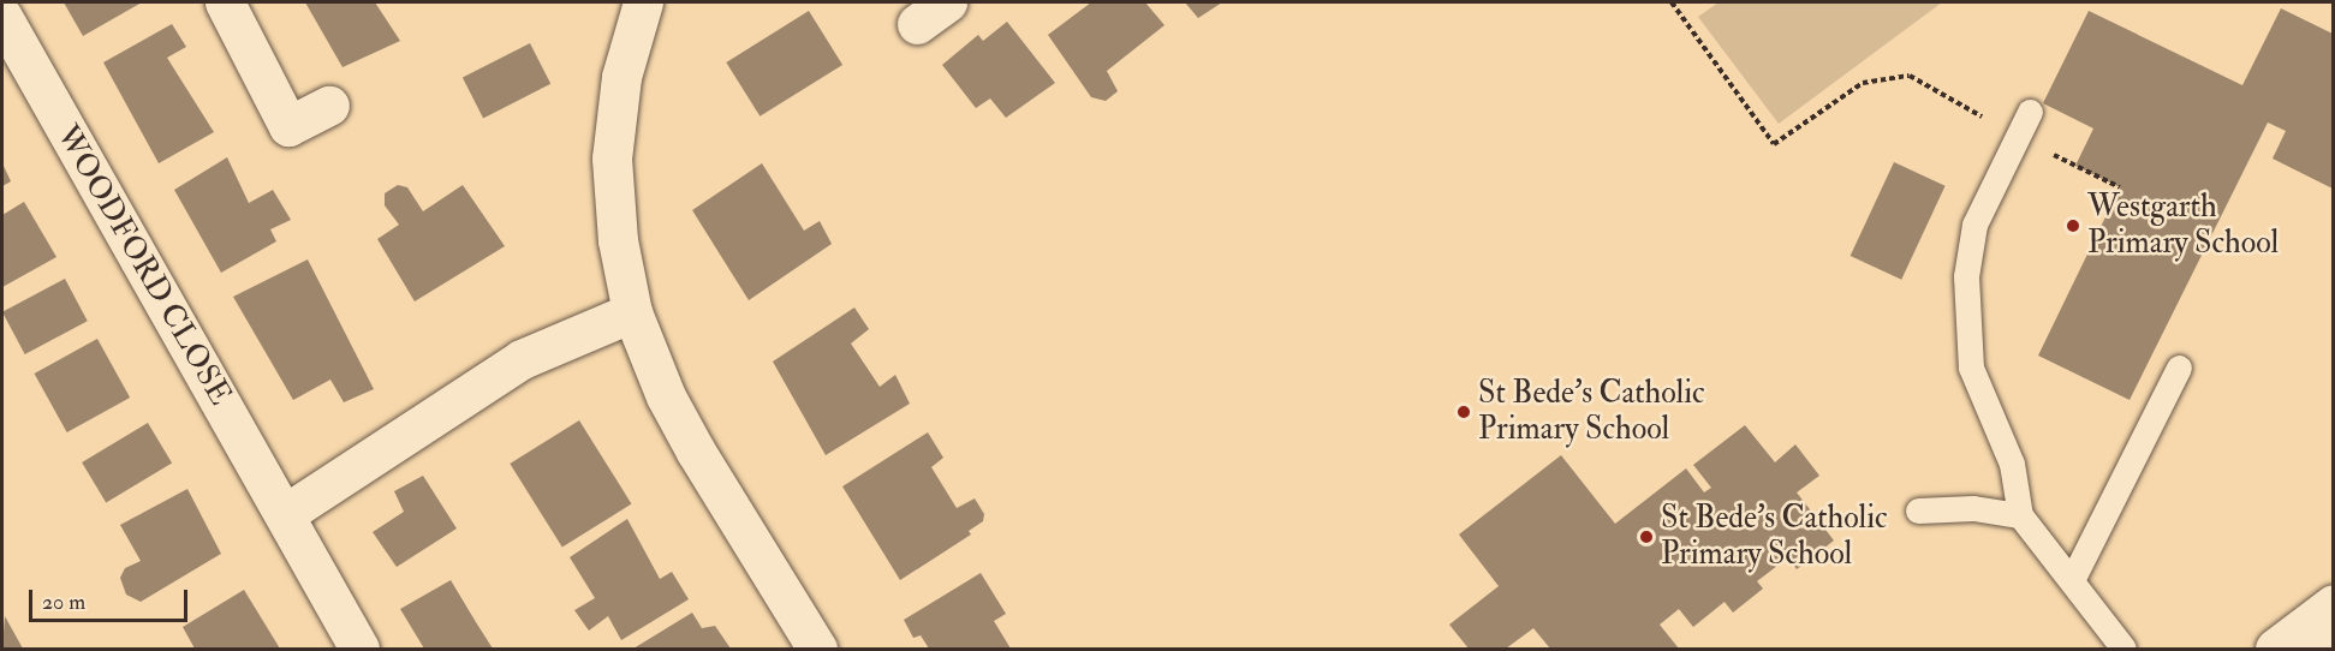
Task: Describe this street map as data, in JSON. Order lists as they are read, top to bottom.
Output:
{
  "streets": {
    "street": ["WOODFORD CLOSE"]
  },
  "places": ["Westgarth Primary School", "St Bede's Catholic Primary School", "St Bede’s Catholic Primary School"],
  "scale_bar": "20 m"
}
